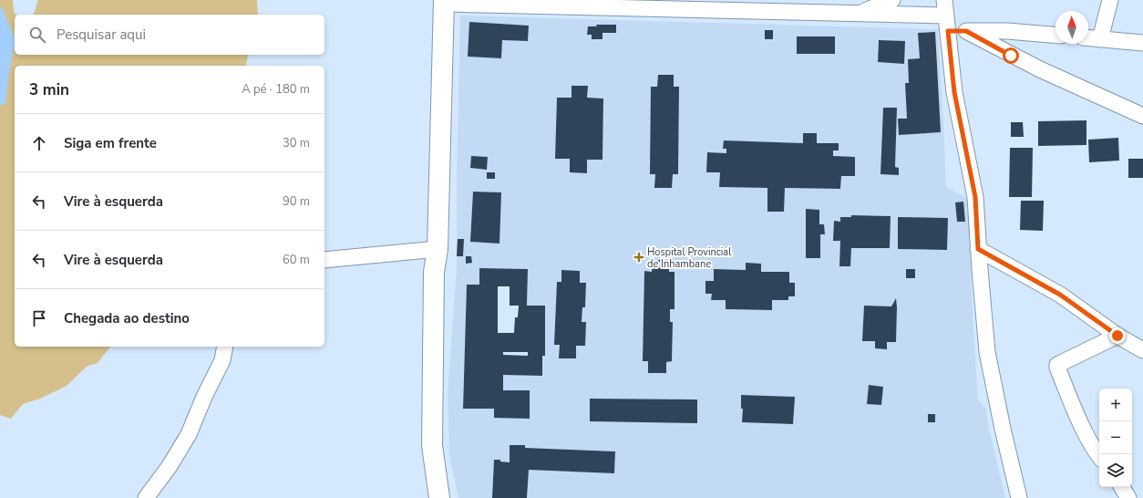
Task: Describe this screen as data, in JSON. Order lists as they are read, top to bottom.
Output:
{
  "places": {
    "health": ["Hospital Provincial de Inhambane"]
  },
  "north": "top",
  "page": {
    "search": "Pesquisar aqui",
    "heading": ["3 min", "A pé · 180 m"],
    "list": [
      ["Siga em frente", "30 m"],
      ["Vire à esquerda", "90 m"],
      ["Vire à esquerda", "60 m"],
      "Chegada ao destino"
    ],
    "map_buttons": ["+", "−"]
  }
}
